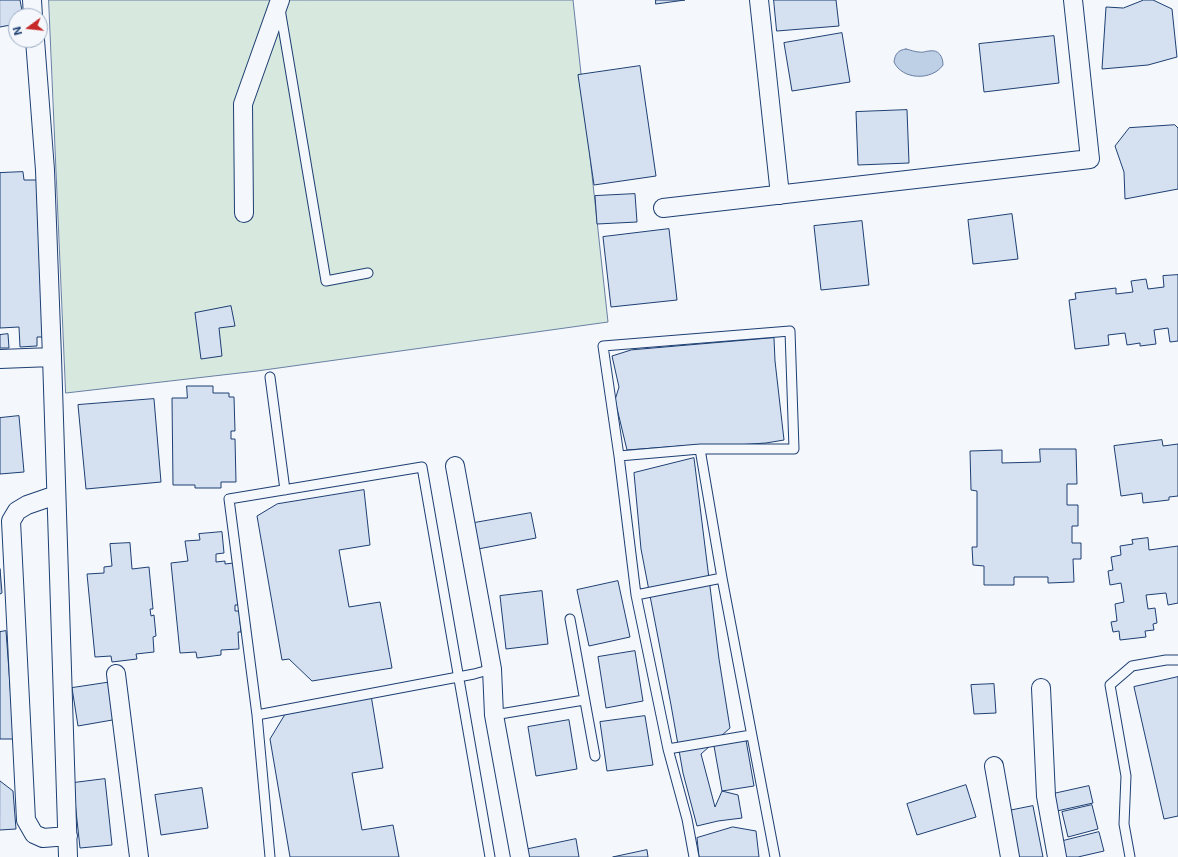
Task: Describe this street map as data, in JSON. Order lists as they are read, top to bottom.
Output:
{
  "north": "left"
}
